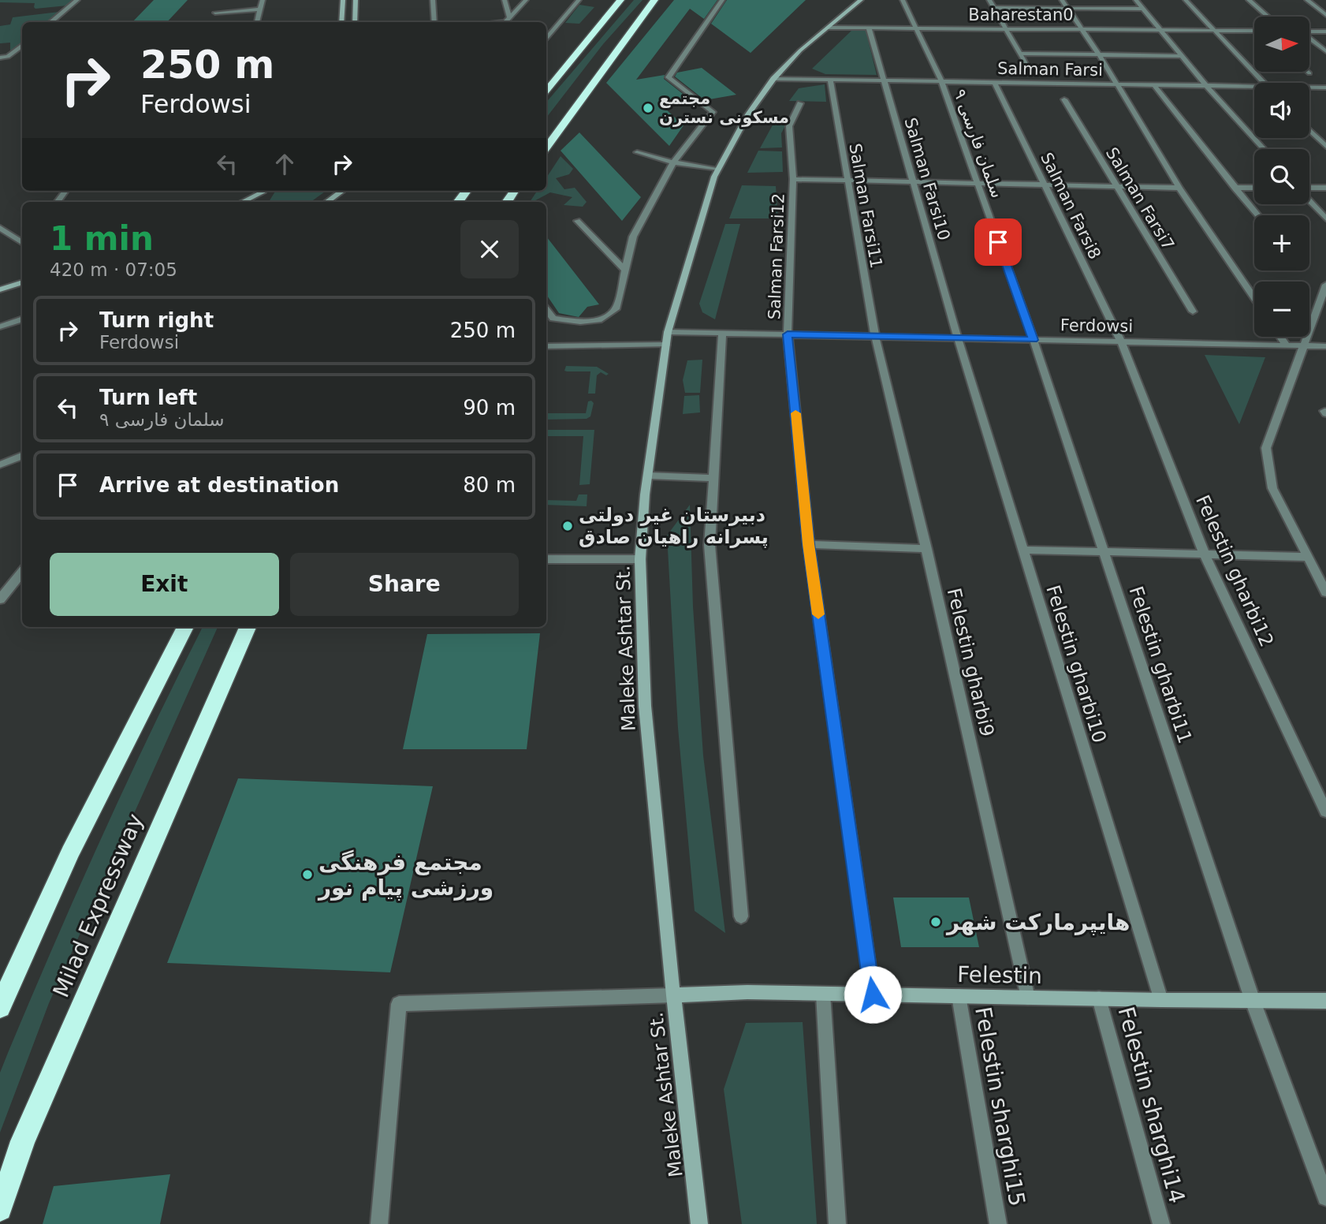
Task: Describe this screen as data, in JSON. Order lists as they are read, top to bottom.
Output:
{
  "streets": {
    "highway": ["Milad Expressway"],
    "main road": ["Maleke Ashtar St.", "Felestin"],
    "street": [
      "Baharestan0",
      "Salman Farsi",
      "سلمان فارسی ۹",
      "Salman Farsi10",
      "Salman Farsi7",
      "Salman Farsi11",
      "Salman Farsi8",
      "Salman Farsi12",
      "Ferdowsi",
      "Felestin gharbi12",
      "Felestin gharbi9",
      "Felestin gharbi10",
      "Felestin gharbi11",
      "Felestin sharghi14",
      "Felestin sharghi15"
    ]
  },
  "crossings": [
    ["Baharestan0", "سلمان فارسی ۹"],
    ["Baharestan0", "Salman Farsi10"],
    ["Baharestan0", "Maleke Ashtar St."],
    ["Salman Farsi", "سلمان فارسی ۹"],
    ["Salman Farsi", "Salman Farsi10"],
    ["Salman Farsi", "Salman Farsi11"],
    ["Salman Farsi", "Salman Farsi8"],
    ["Salman Farsi", "Maleke Ashtar St."],
    ["سلمان فارسی ۹", "Ferdowsi"],
    ["سلمان فارسی ۹", "Felestin gharbi11"],
    ["Salman Farsi10", "Ferdowsi"],
    ["Salman Farsi10", "Felestin gharbi10"],
    ["Salman Farsi11", "Ferdowsi"],
    ["Salman Farsi11", "Felestin gharbi9"],
    ["Salman Farsi8", "Ferdowsi"],
    ["Salman Farsi8", "Felestin gharbi12"],
    ["Salman Farsi12", "Ferdowsi"],
    ["Salman Farsi12", "Felestin"],
    ["Ferdowsi", "Felestin gharbi12"],
    ["Ferdowsi", "Maleke Ashtar St."],
    ["Ferdowsi", "Felestin gharbi9"],
    ["Ferdowsi", "Felestin gharbi10"],
    ["Ferdowsi", "Felestin gharbi11"],
    ["Maleke Ashtar St.", "Felestin"],
    ["Felestin gharbi9", "Felestin"],
    ["Felestin gharbi10", "Felestin"],
    ["Felestin gharbi11", "Felestin"],
    ["Felestin", "Felestin sharghi14"],
    ["Felestin", "Felestin sharghi15"]
  ],
  "places": [
    "مجتمع مسکونی نسترن",
    "دبیرستان غیر دولتی پسرانه راهیان صادق",
    "مجتمع فرهنگی ورزشی پیام نور",
    "هایپرمارکت شهر"
  ],
  "north": "right",
  "page": {
    "map_buttons": ["+", "−"],
    "turn": ["250 m", "Ferdowsi"],
    "heading": ["1 min", "420 m · 07:05"],
    "list": [
      {
        "name": "Turn right",
        "note": "Ferdowsi",
        "value": "250 m"
      },
      {
        "name": "Turn left",
        "note": "سلمان فارسی ۹",
        "value": "90 m"
      },
      {
        "name": "Arrive at destination",
        "value": "80 m"
      }
    ],
    "buttons": ["Exit", "Share"]
  }
}
